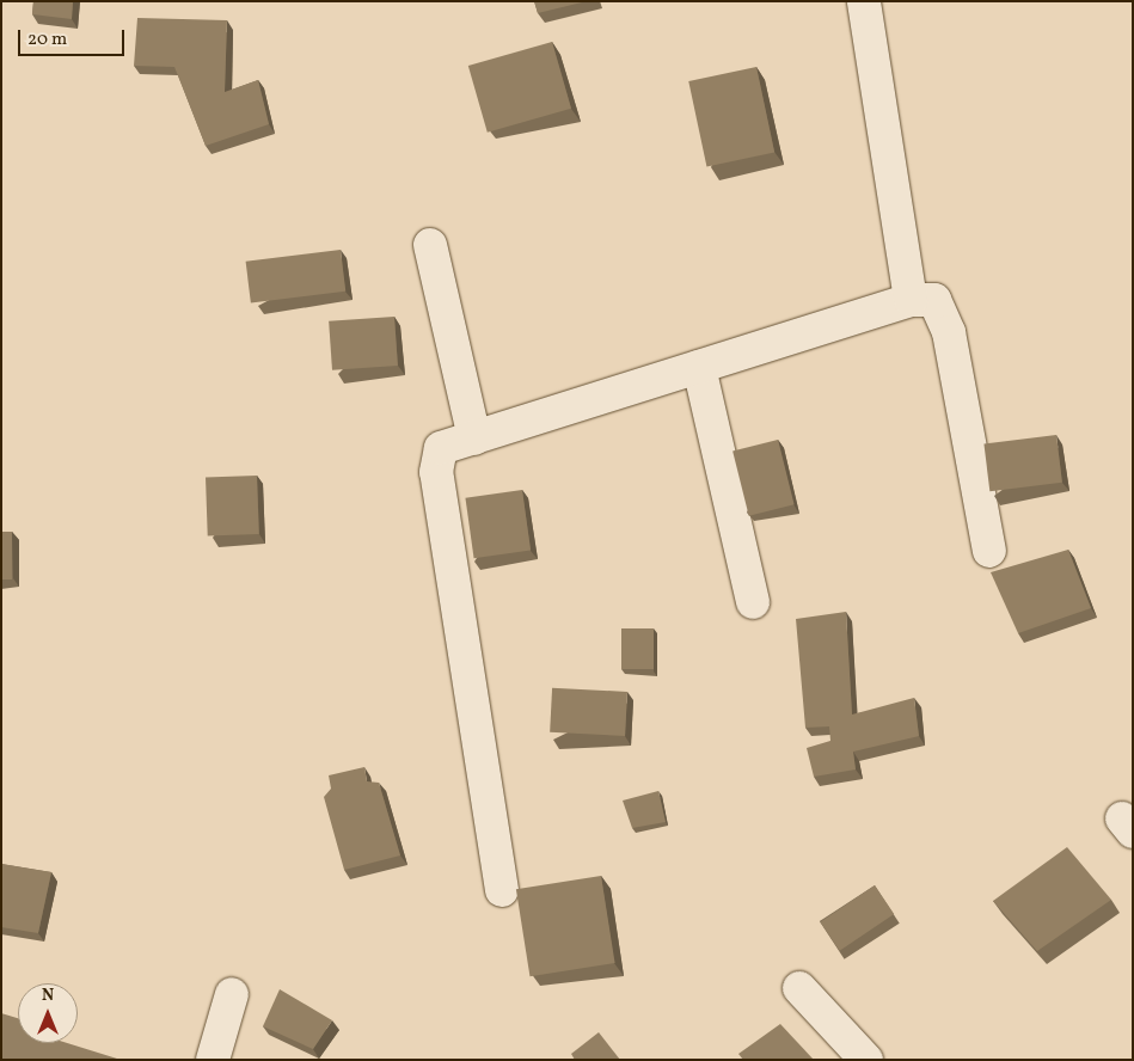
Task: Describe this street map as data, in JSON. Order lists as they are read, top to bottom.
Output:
{
  "scale_bar": "20 m",
  "north": "top"
}
